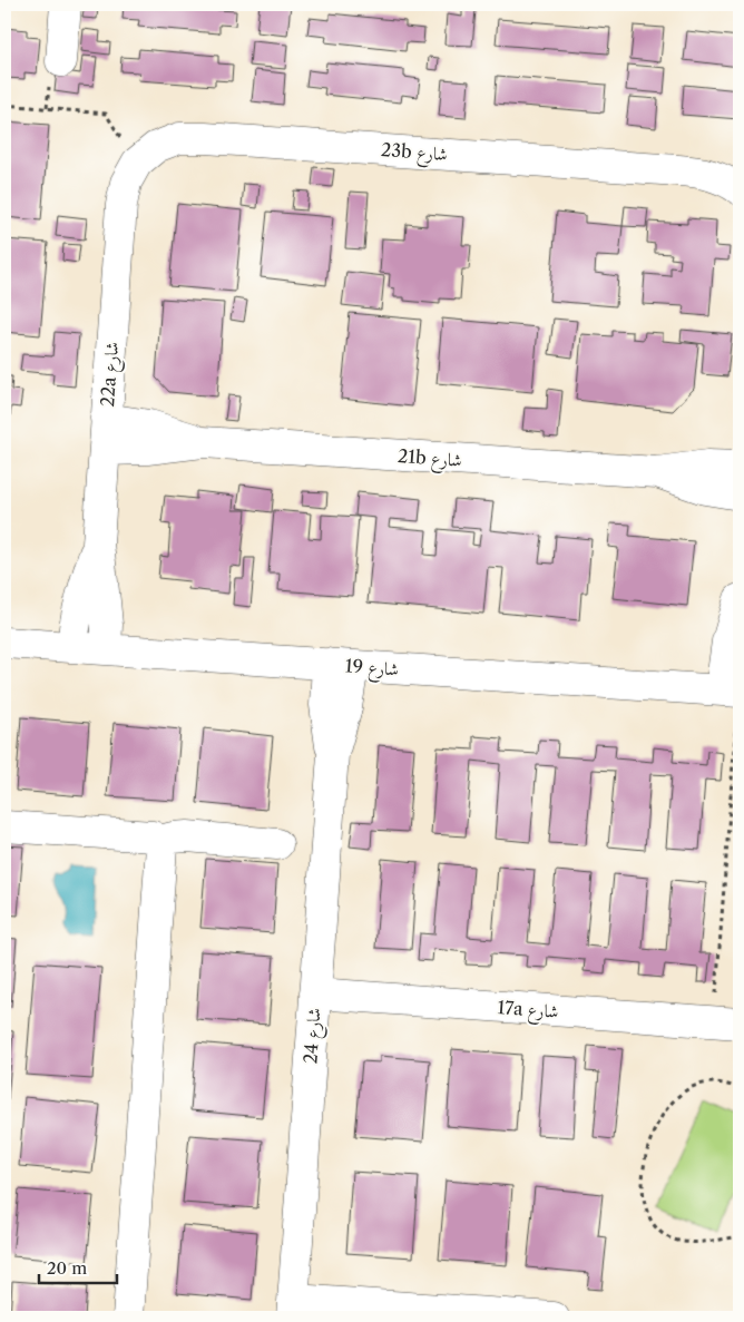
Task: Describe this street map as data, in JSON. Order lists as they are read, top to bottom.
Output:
{
  "streets": {
    "street": [
      "23b شارع",
      "22a شارع",
      "21b شارع",
      "شارع 19",
      "17a شارع",
      "شارع 24"
    ]
  },
  "crossings": [
    ["23b شارع", "22a شارع"],
    ["22a شارع", "21b شارع"],
    ["22a شارع", "شارع 19"],
    ["شارع 19", "شارع 24"],
    ["17a شارع", "شارع 24"]
  ],
  "scale_bar": "20 m"
}
